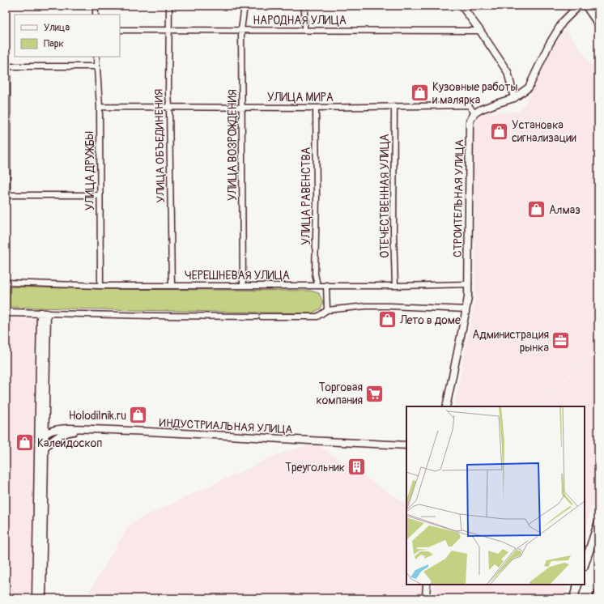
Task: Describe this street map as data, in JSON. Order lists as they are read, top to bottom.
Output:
{
  "streets": {
    "street": [
      "НАРОДНАЯ УЛИЦА",
      "УЛИЦА МИРА",
      "УЛИЦА ВОЗРОЖДЕНИЯ",
      "УЛИЦА ОБЪЕДИНЕНИЯ",
      "УЛИЦА ДРУЖБЫ",
      "УЛИЦА РАВЕНСТВА",
      "ОТЕЧЕСТВЕННАЯ УЛИЦА",
      "СТРОИТЕЛЬНАЯ УЛИЦА",
      "ЧЕРЕШНЕВАЯ УЛИЦА",
      "ИНДУСТРИАЛЬНАЯ УЛИЦА"
    ]
  },
  "crossings": [
    ["НАРОДНАЯ УЛИЦА", "УЛИЦА ВОЗРОЖДЕНИЯ"],
    ["НАРОДНАЯ УЛИЦА", "УЛИЦА ОБЪЕДИНЕНИЯ"],
    ["УЛИЦА МИРА", "УЛИЦА ВОЗРОЖДЕНИЯ"],
    ["УЛИЦА МИРА", "УЛИЦА ОБЪЕДИНЕНИЯ"],
    ["УЛИЦА МИРА", "УЛИЦА ДРУЖБЫ"],
    ["УЛИЦА МИРА", "УЛИЦА РАВЕНСТВА"],
    ["УЛИЦА МИРА", "ОТЕЧЕСТВЕННАЯ УЛИЦА"],
    ["УЛИЦА МИРА", "СТРОИТЕЛЬНАЯ УЛИЦА"],
    ["УЛИЦА ВОЗРОЖДЕНИЯ", "ЧЕРЕШНЕВАЯ УЛИЦА"],
    ["УЛИЦА ОБЪЕДИНЕНИЯ", "ЧЕРЕШНЕВАЯ УЛИЦА"],
    ["УЛИЦА ДРУЖБЫ", "ЧЕРЕШНЕВАЯ УЛИЦА"],
    ["УЛИЦА РАВЕНСТВА", "ЧЕРЕШНЕВАЯ УЛИЦА"],
    ["ОТЕЧЕСТВЕННАЯ УЛИЦА", "ЧЕРЕШНЕВАЯ УЛИЦА"],
    ["СТРОИТЕЛЬНАЯ УЛИЦА", "ЧЕРЕШНЕВАЯ УЛИЦА"]
  ],
  "places": {
    "shop": [
      "Кузовные работы и малярка",
      "Установка сигнализации",
      "Алмаз",
      "Лето в доме",
      "Holodilnik.ru",
      "Калейдоскоп"
    ],
    "office": ["Администрация рынка"],
    "supermarket": ["Торговая компания"],
    "building": ["Треугольник"]
  },
  "legend": ["Улица", "Парк"]
}
